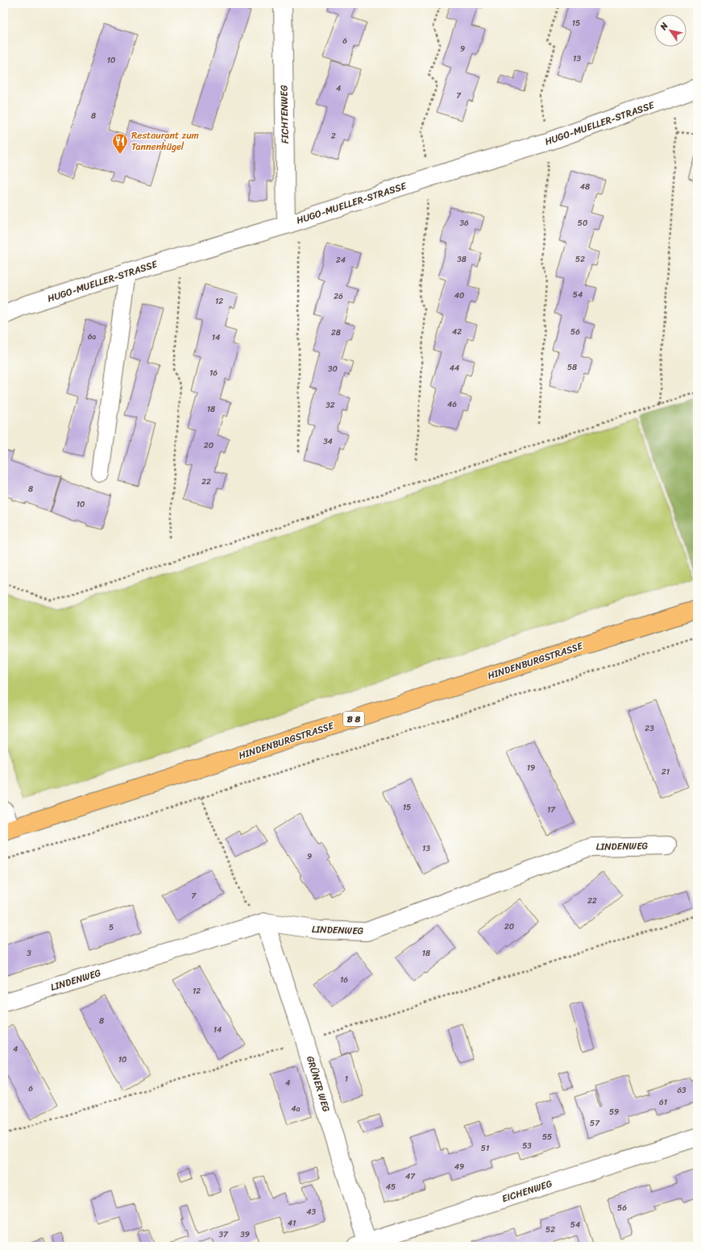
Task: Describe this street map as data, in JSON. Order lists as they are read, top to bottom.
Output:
{
  "streets": {
    "main road": ["HINDENBURGSTRASSE", "B 8"],
    "street": [
      "FICHTENWEG",
      "HUGO-MUELLER-STRASSE",
      "LINDENWEG",
      "GRÜNER WEG",
      "EICHENWEG"
    ]
  },
  "crossings": [
    ["FICHTENWEG", "HUGO-MUELLER-STRASSE"],
    ["LINDENWEG", "GRÜNER WEG"],
    ["GRÜNER WEG", "EICHENWEG"]
  ],
  "places": {
    "restaurant": ["Restaurant zum Tannenhügel"]
  },
  "house_numbers": [
    "15",
    "6",
    "9",
    "13",
    "10",
    "4",
    "7",
    "8",
    "2",
    "48",
    "36",
    "50",
    "38",
    "52",
    "24",
    "54",
    "40",
    "26",
    "12",
    "42",
    "56",
    "28",
    "6a",
    "14",
    "58",
    "44",
    "30",
    "16",
    "46",
    "32",
    "18",
    "34",
    "20",
    "22",
    "8",
    "10",
    "23",
    "19",
    "21",
    "15",
    "17",
    "13",
    "9",
    "7",
    "22",
    "20",
    "5",
    "3",
    "18",
    "16",
    "12",
    "8",
    "14",
    "4",
    "10",
    "1",
    "4",
    "6",
    "63",
    "61",
    "4a",
    "59",
    "57",
    "55",
    "53",
    "51",
    "49",
    "47",
    "45",
    "56",
    "43",
    "41",
    "54",
    "52",
    "37",
    "39"
  ],
  "north": "top left"
}
